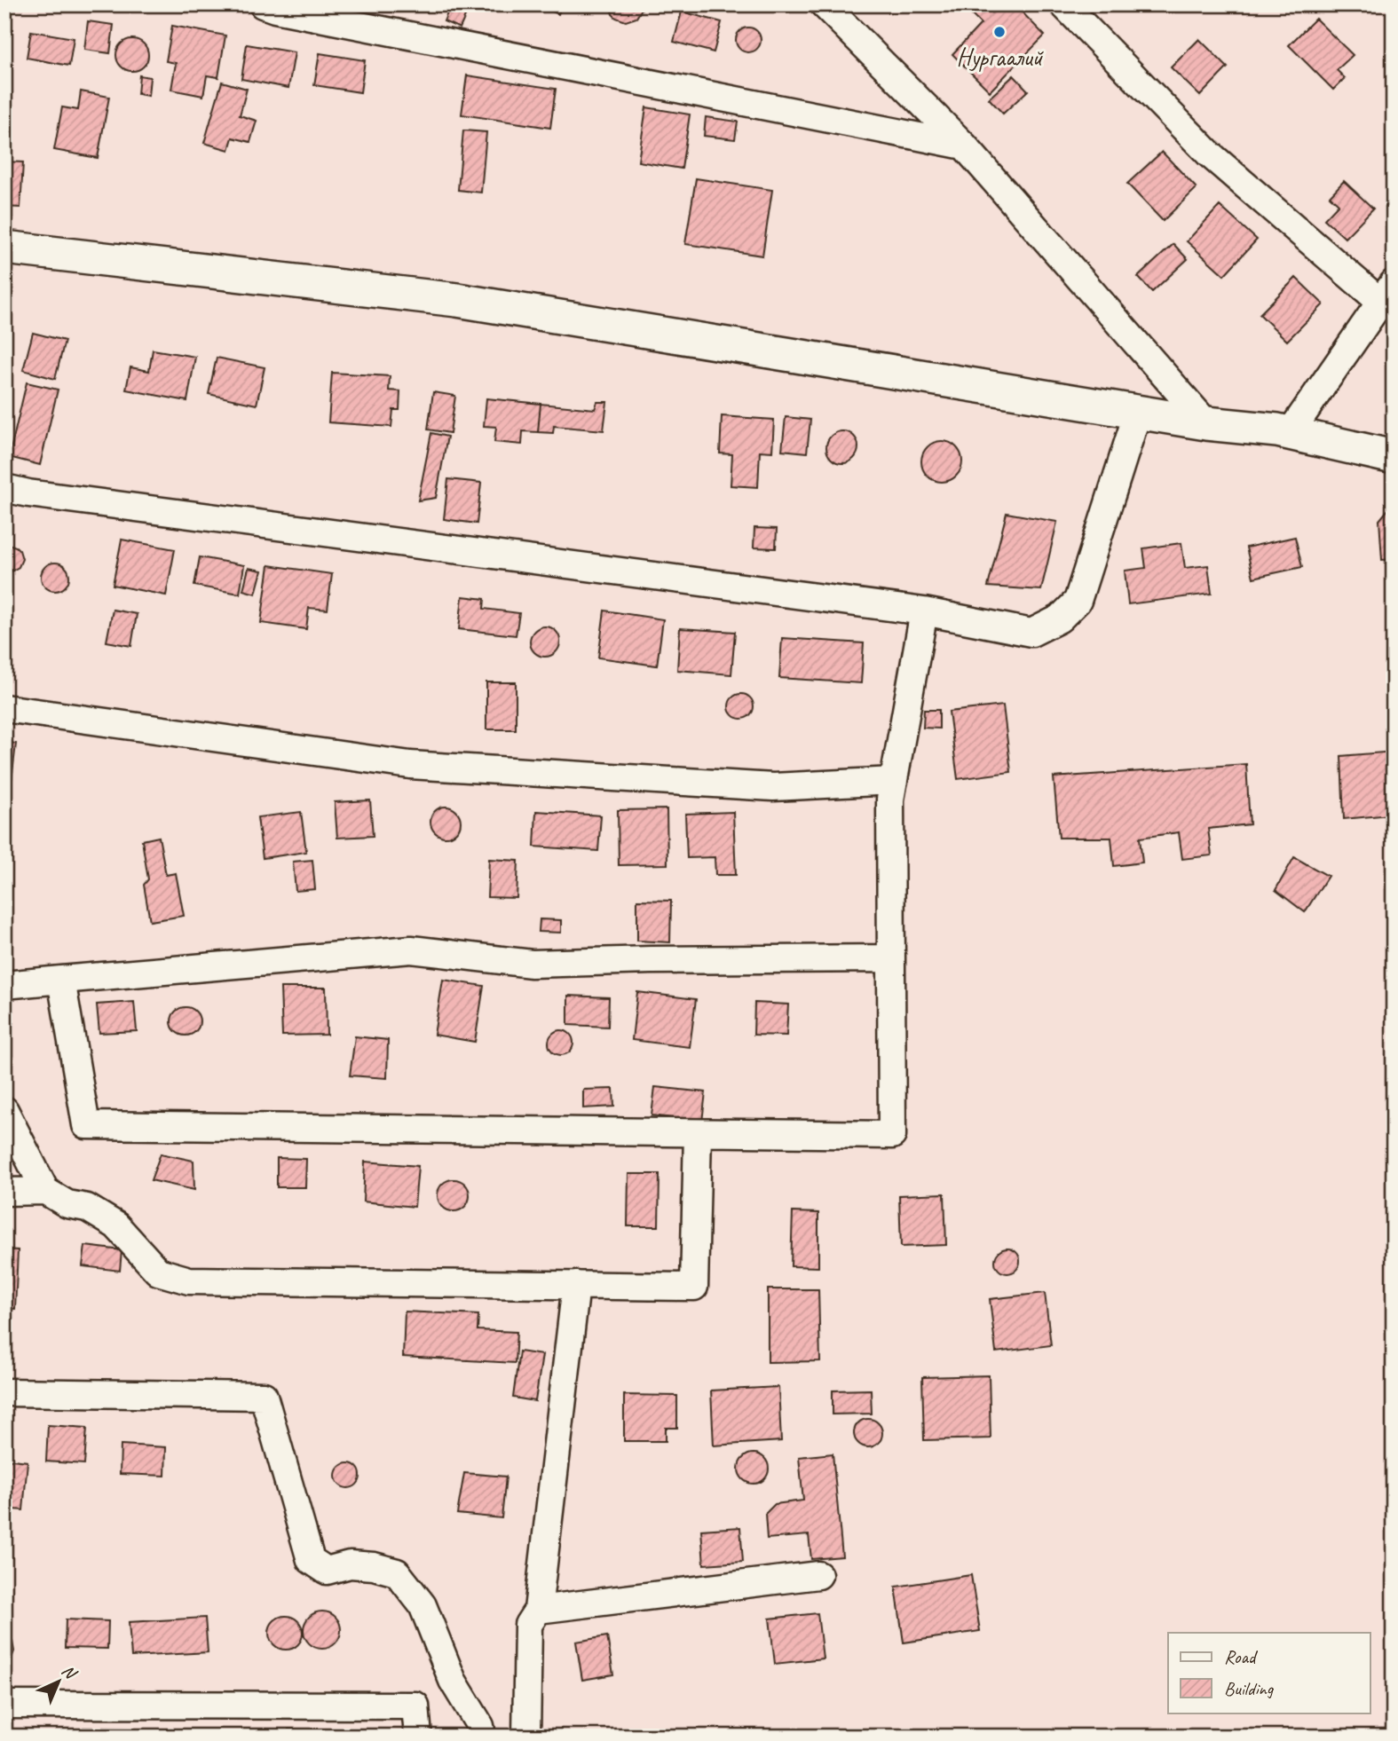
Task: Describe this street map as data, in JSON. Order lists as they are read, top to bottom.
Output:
{
  "places": ["Нургаалий"],
  "legend": ["Road", "Building"],
  "north": "top right"
}
